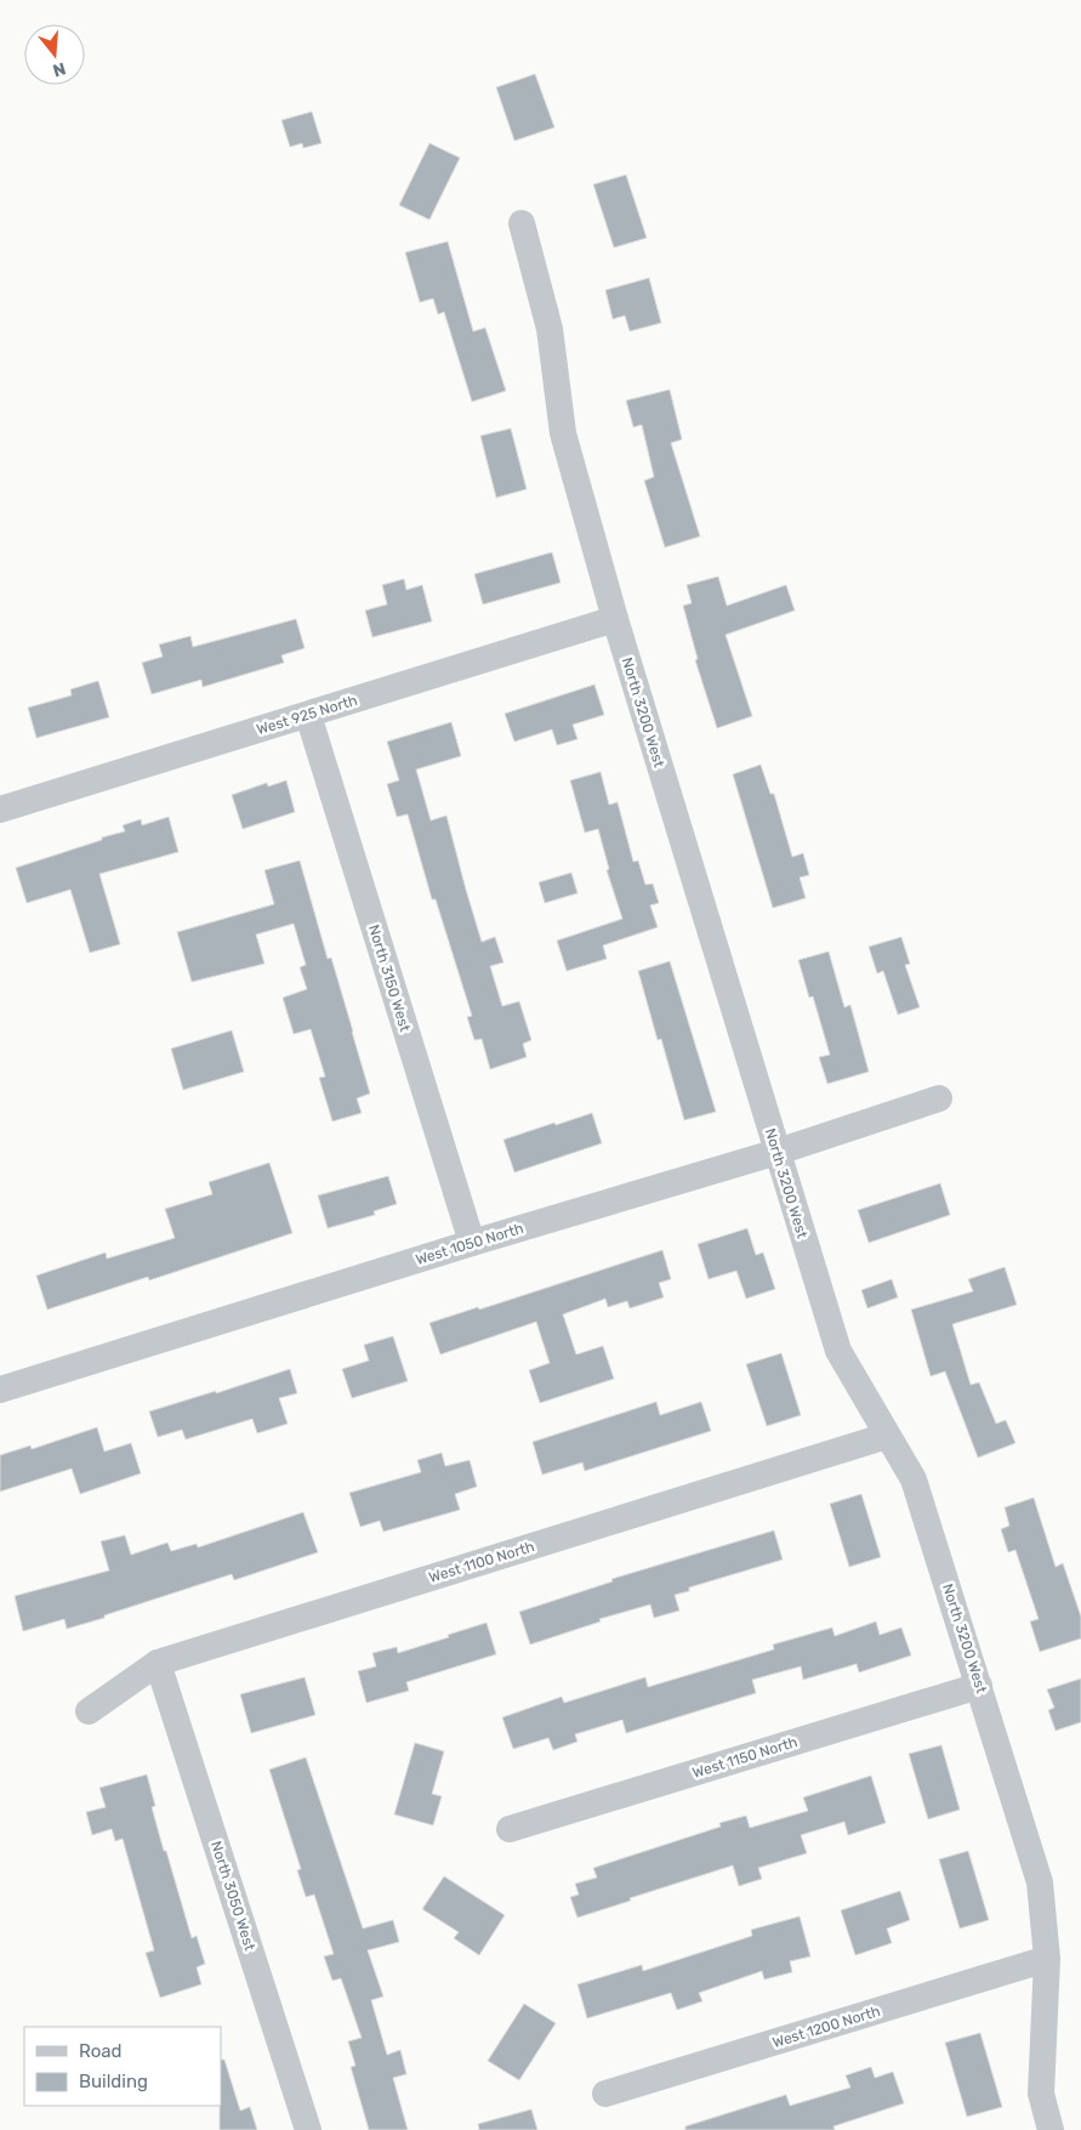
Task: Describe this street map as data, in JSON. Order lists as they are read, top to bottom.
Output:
{
  "streets": {
    "street": [
      "North 3200 West",
      "West 925 North",
      "North 3150 West",
      "West 1050 North",
      "West 1100 North",
      "West 1150 North",
      "North 3050 West",
      "West 1200 North"
    ]
  },
  "crossings": [
    ["North 3200 West", "West 925 North"],
    ["North 3200 West", "West 1050 North"],
    ["North 3200 West", "West 1100 North"],
    ["North 3200 West", "West 1150 North"],
    ["North 3200 West", "West 1200 North"],
    ["West 925 North", "North 3150 West"],
    ["North 3150 West", "West 1050 North"],
    ["West 1100 North", "North 3050 West"]
  ],
  "legend": ["Road", "Building"],
  "north": "bottom"
}
